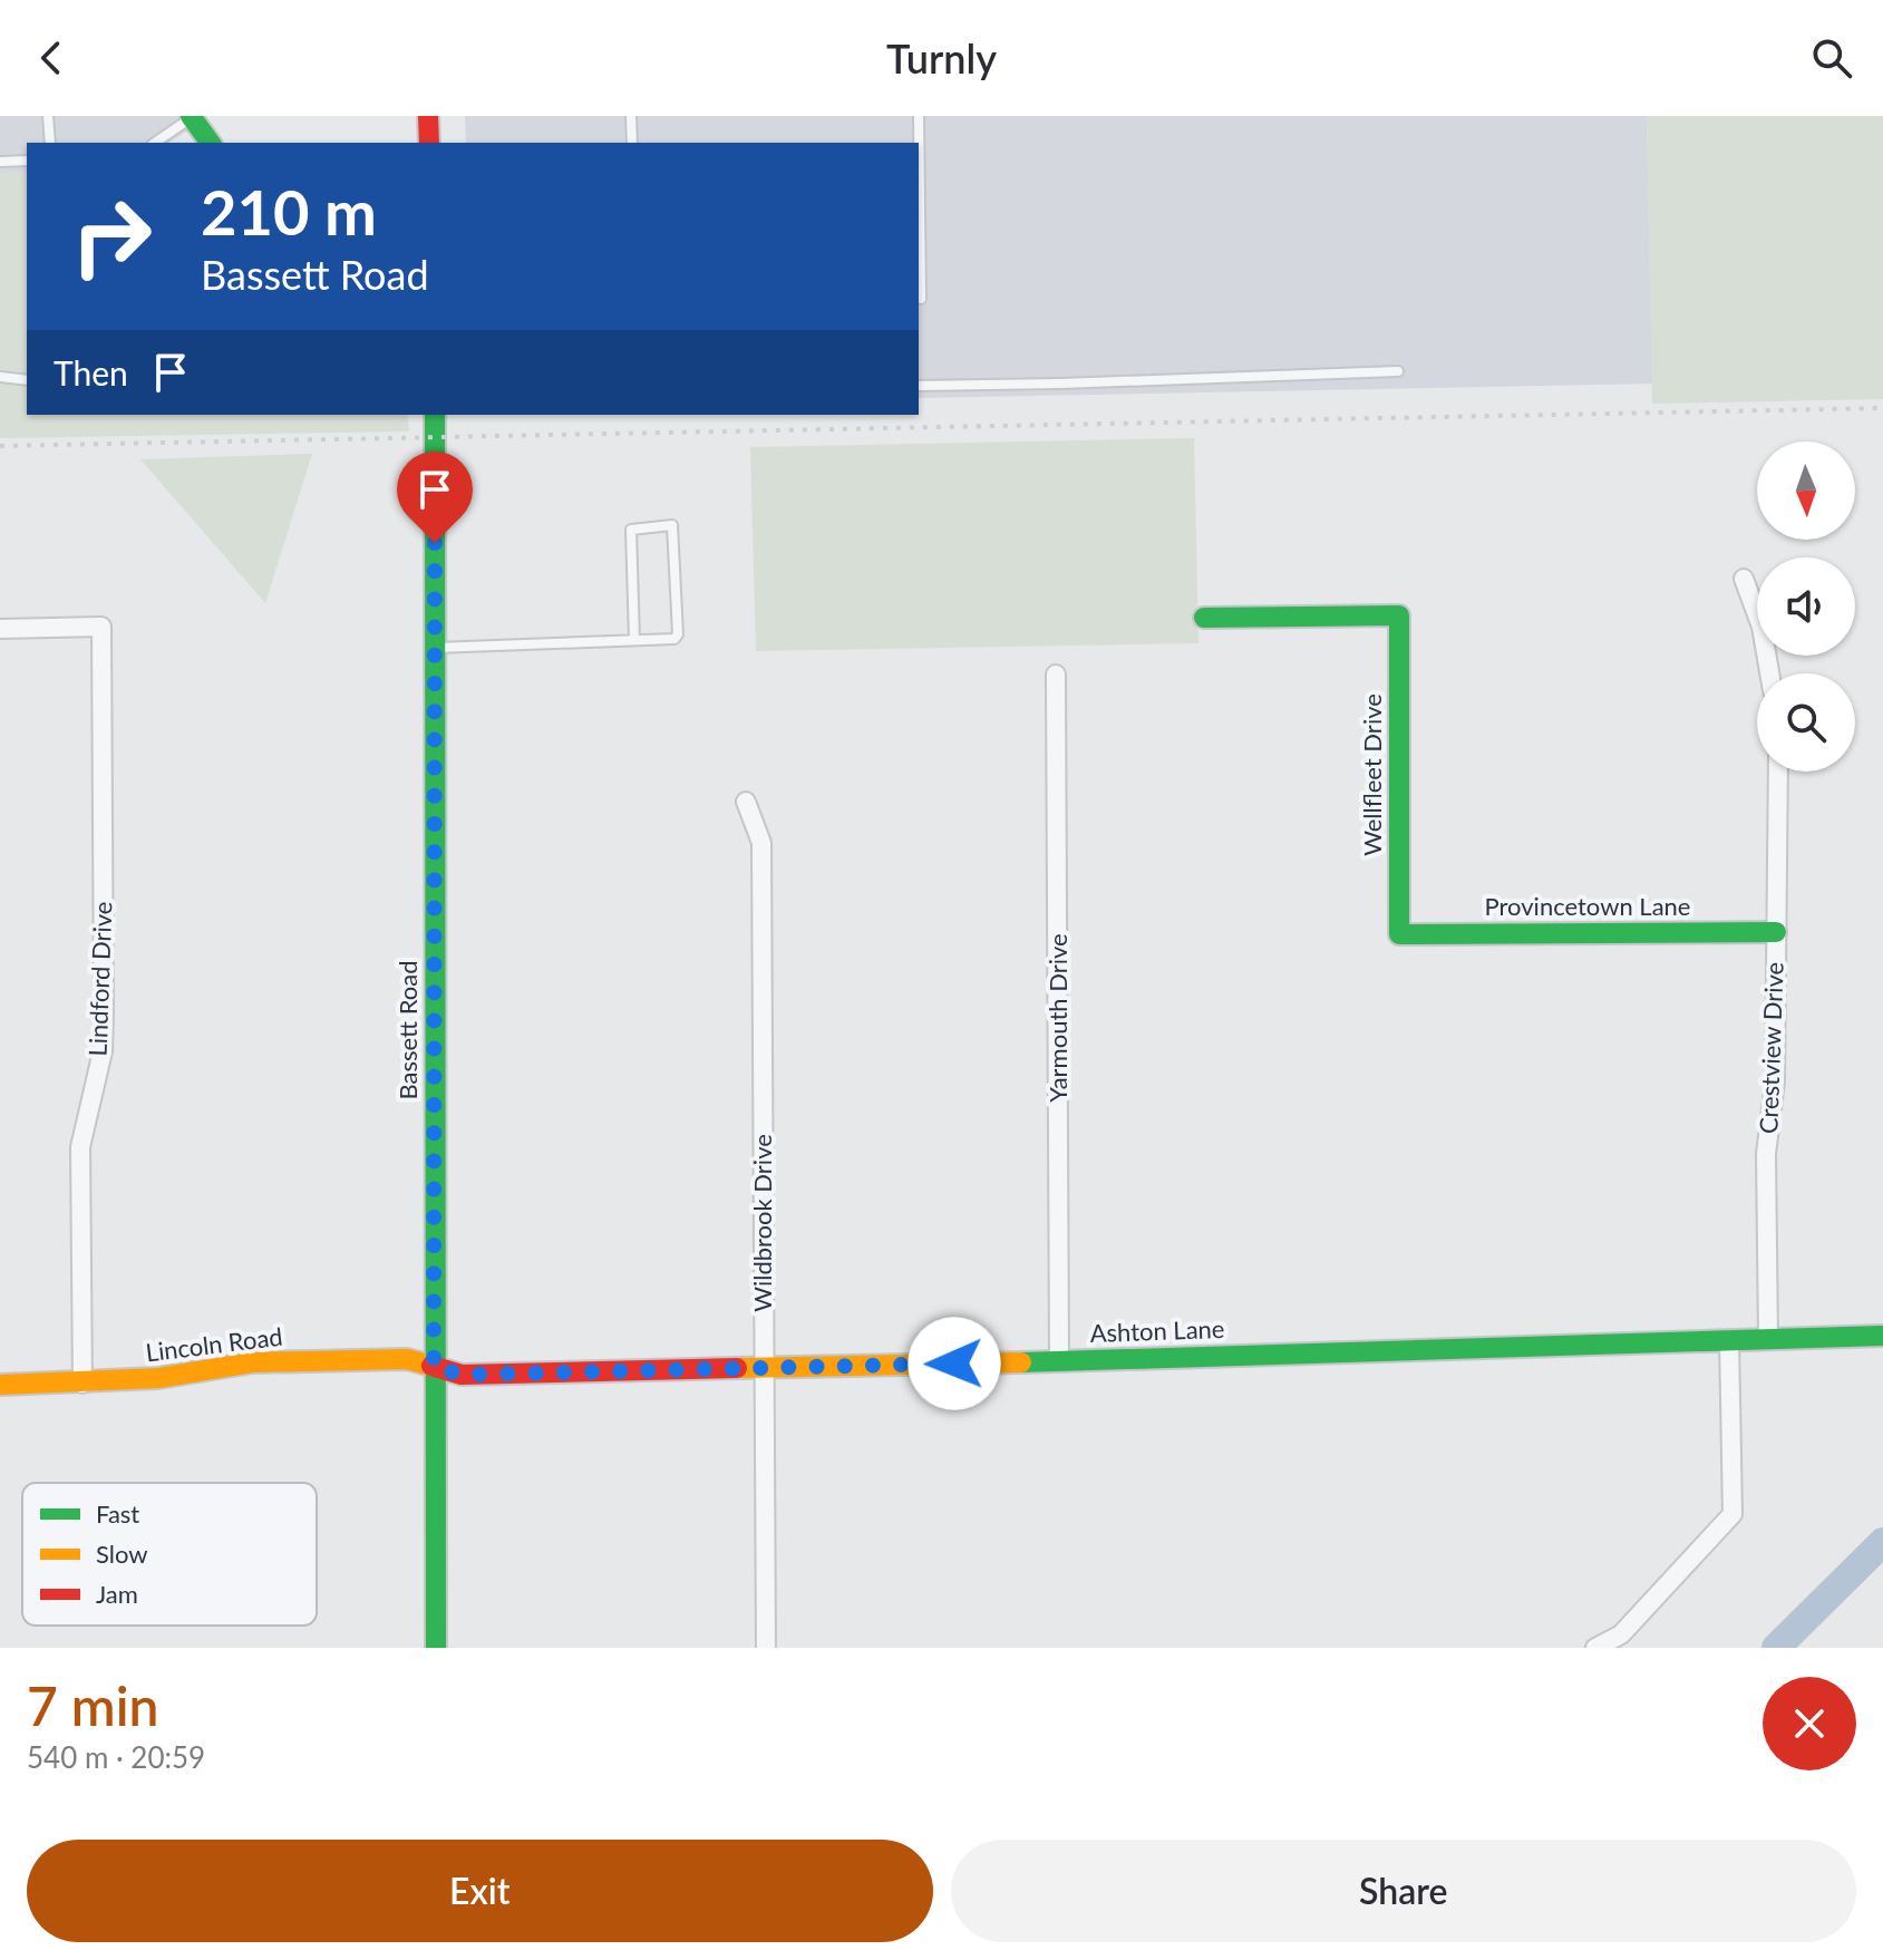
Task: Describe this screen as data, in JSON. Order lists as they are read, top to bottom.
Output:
{
  "streets": {
    "street": [
      "Wellfleet Drive",
      "Provincetown Lane",
      "Lindford Drive",
      "Yarmouth Drive",
      "Bassett Road",
      "Crestview Drive",
      "Wildbrook Drive",
      "Ashton Lane",
      "Lincoln Road"
    ]
  },
  "crossings": [
    ["Wellfleet Drive", "Provincetown Lane"],
    ["Provincetown Lane", "Crestview Drive"],
    ["Lindford Drive", "Lincoln Road"],
    ["Yarmouth Drive", "Ashton Lane"],
    ["Bassett Road", "Ashton Lane"],
    ["Bassett Road", "Lincoln Road"],
    ["Crestview Drive", "Ashton Lane"],
    ["Wildbrook Drive", "Ashton Lane"],
    ["Ashton Lane", "Lincoln Road"]
  ],
  "legend": ["Fast", "Slow", "Jam"],
  "north": "bottom",
  "page": {
    "header": "Turnly",
    "turn": ["210 m", "Bassett Road"],
    "then": "Then",
    "heading": ["7 min", "540 m · 20:59"],
    "buttons": ["Exit", "Share"]
  }
}
